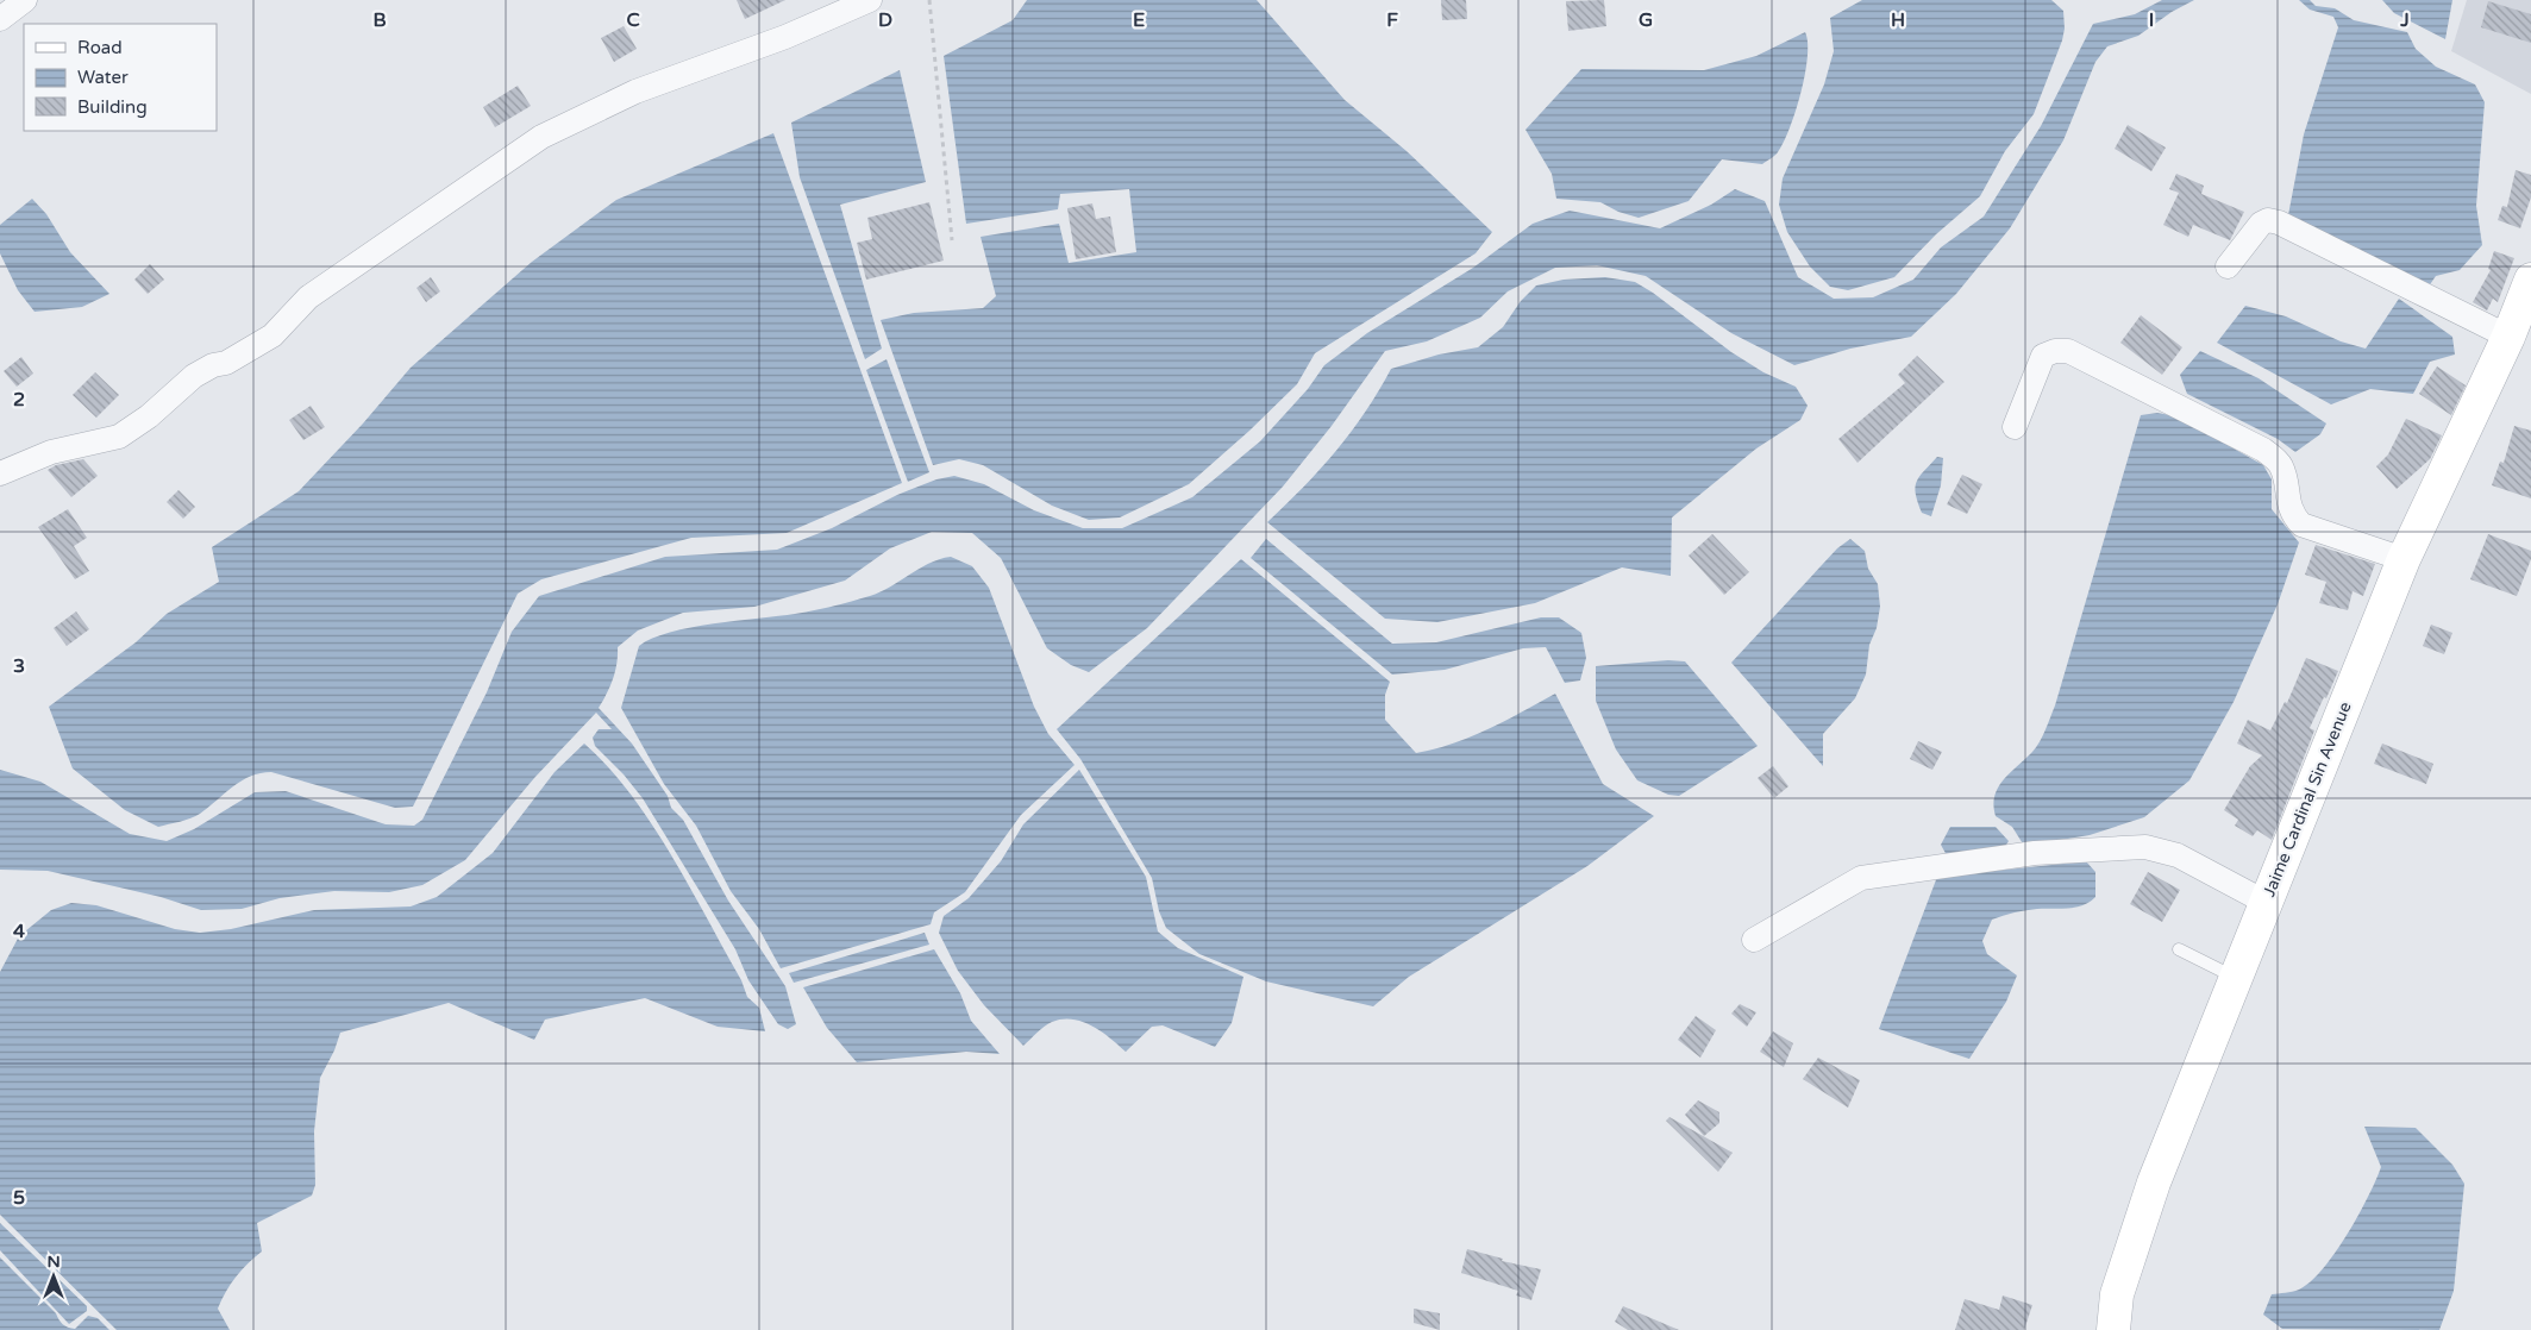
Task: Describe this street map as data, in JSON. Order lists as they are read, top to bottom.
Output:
{
  "streets": {
    "street": ["Jaime Cardinal Sin Avenue"]
  },
  "legend": ["Road", "Water", "Building"],
  "north": "top",
  "grid": {
    "columns": [
      "B",
      "C",
      "D",
      "E",
      "F",
      "G",
      "H",
      "I",
      "J"
    ],
    "rows": [
      "2",
      "3",
      "4",
      "5"
    ]
  }
}
